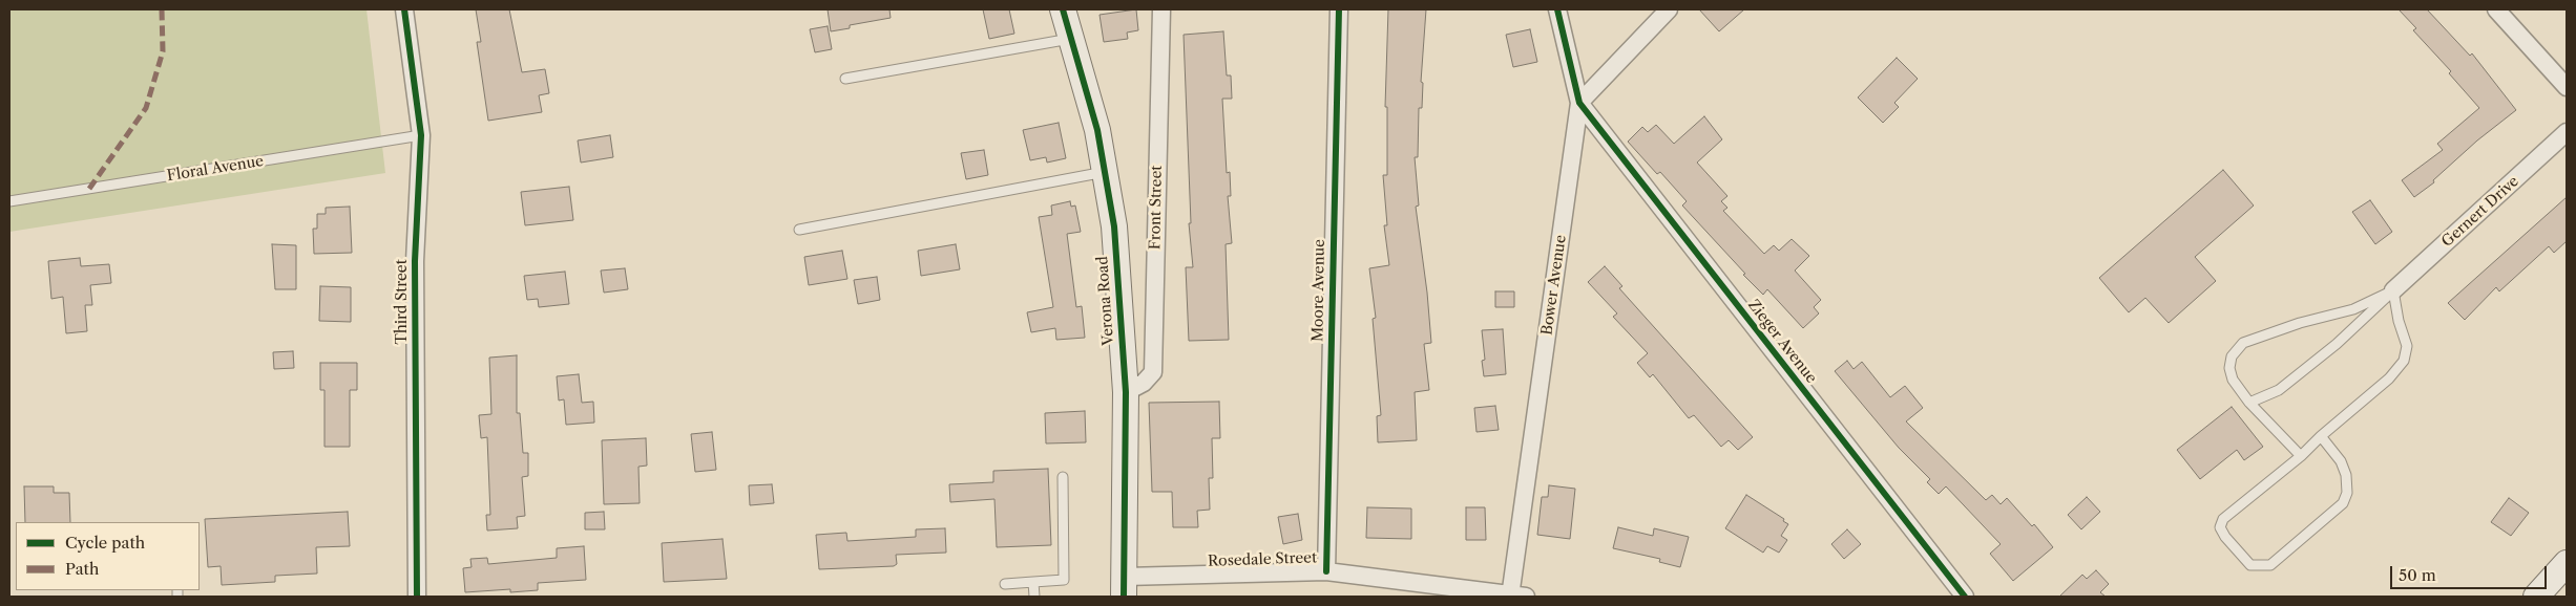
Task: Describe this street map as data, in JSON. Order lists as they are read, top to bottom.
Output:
{
  "streets": {
    "street": [
      "Front Street",
      "Gernert Drive",
      "Bower Avenue",
      "Moore Avenue",
      "Verona Road",
      "Third Street",
      "Zieger Avenue",
      "Rosedale Street"
    ],
    "lane": ["Floral Avenue"]
  },
  "crossings": [
    ["Floral Avenue", "Third Street"],
    ["Front Street", "Verona Road"],
    ["Bower Avenue", "Zieger Avenue"],
    ["Bower Avenue", "Rosedale Street"],
    ["Moore Avenue", "Rosedale Street"],
    ["Verona Road", "Rosedale Street"]
  ],
  "legend": ["Cycle path", "Path"],
  "scale_bar": "50 m"
}
